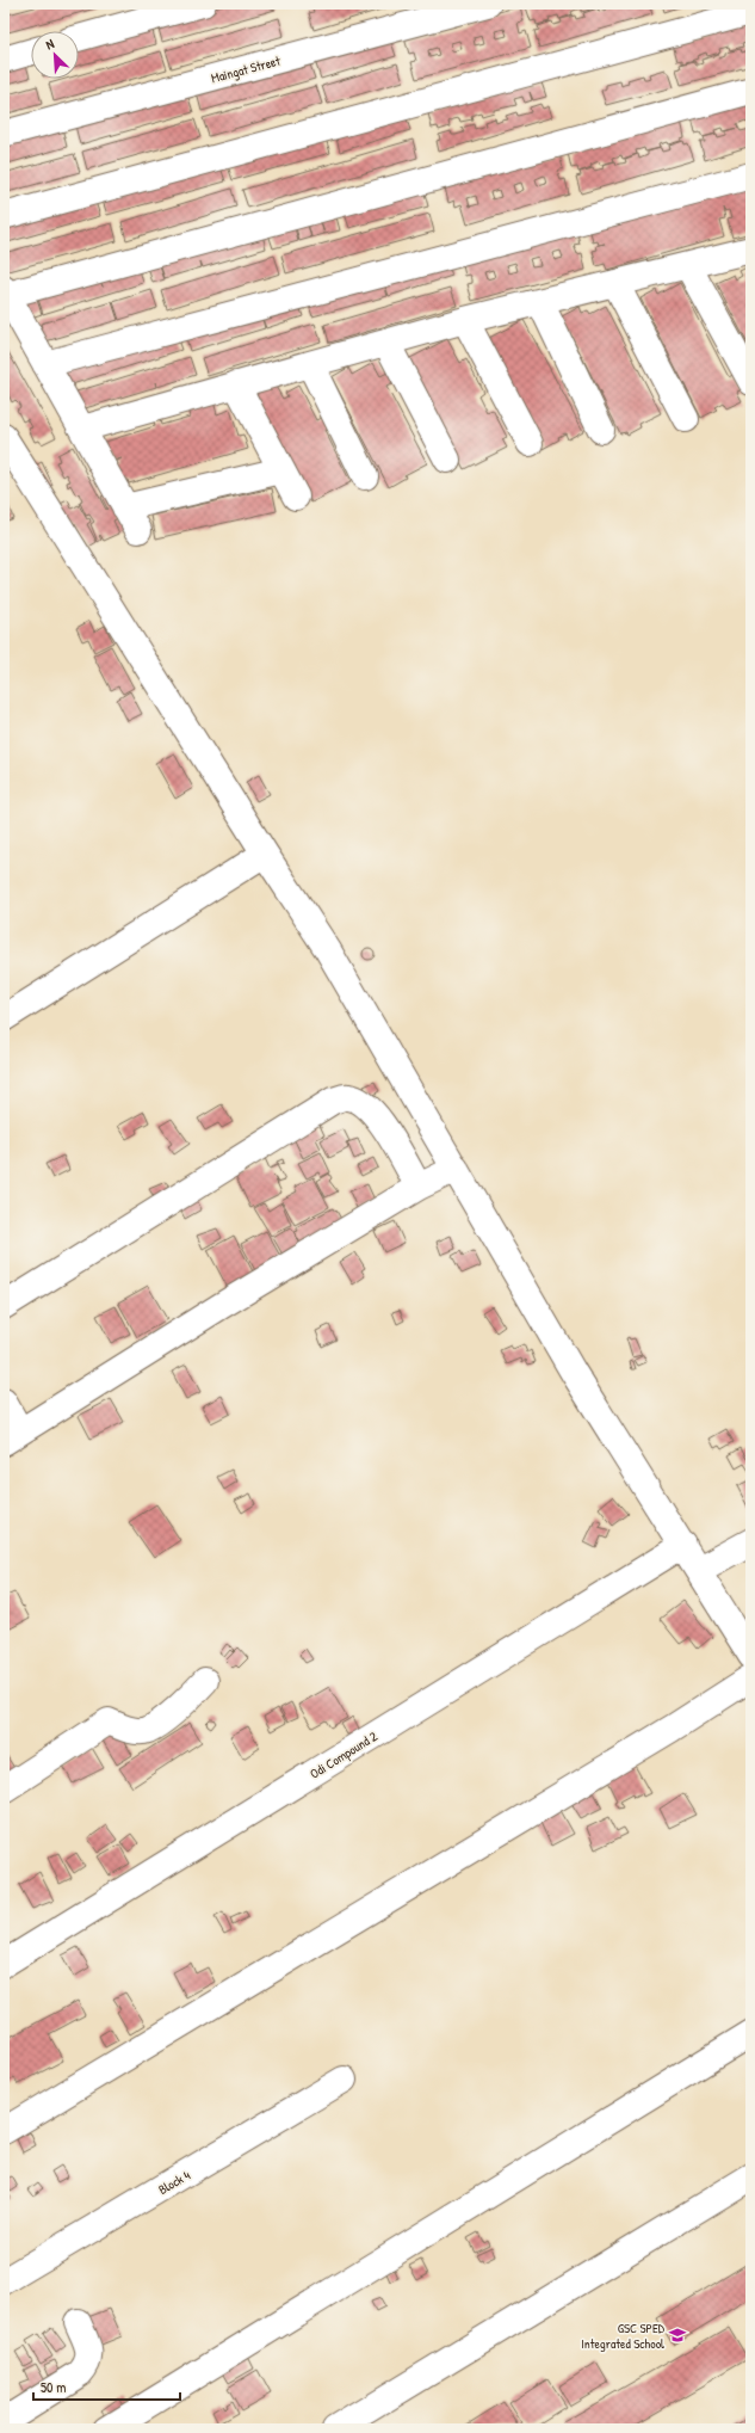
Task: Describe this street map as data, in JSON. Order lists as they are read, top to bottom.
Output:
{
  "streets": {
    "street": ["Maingat Street", "Odi Compound 2", "Block 4"]
  },
  "places": {
    "school or university": ["GSC SPED Integrated School"]
  },
  "scale_bar": "50 m",
  "north": "top left"
}
